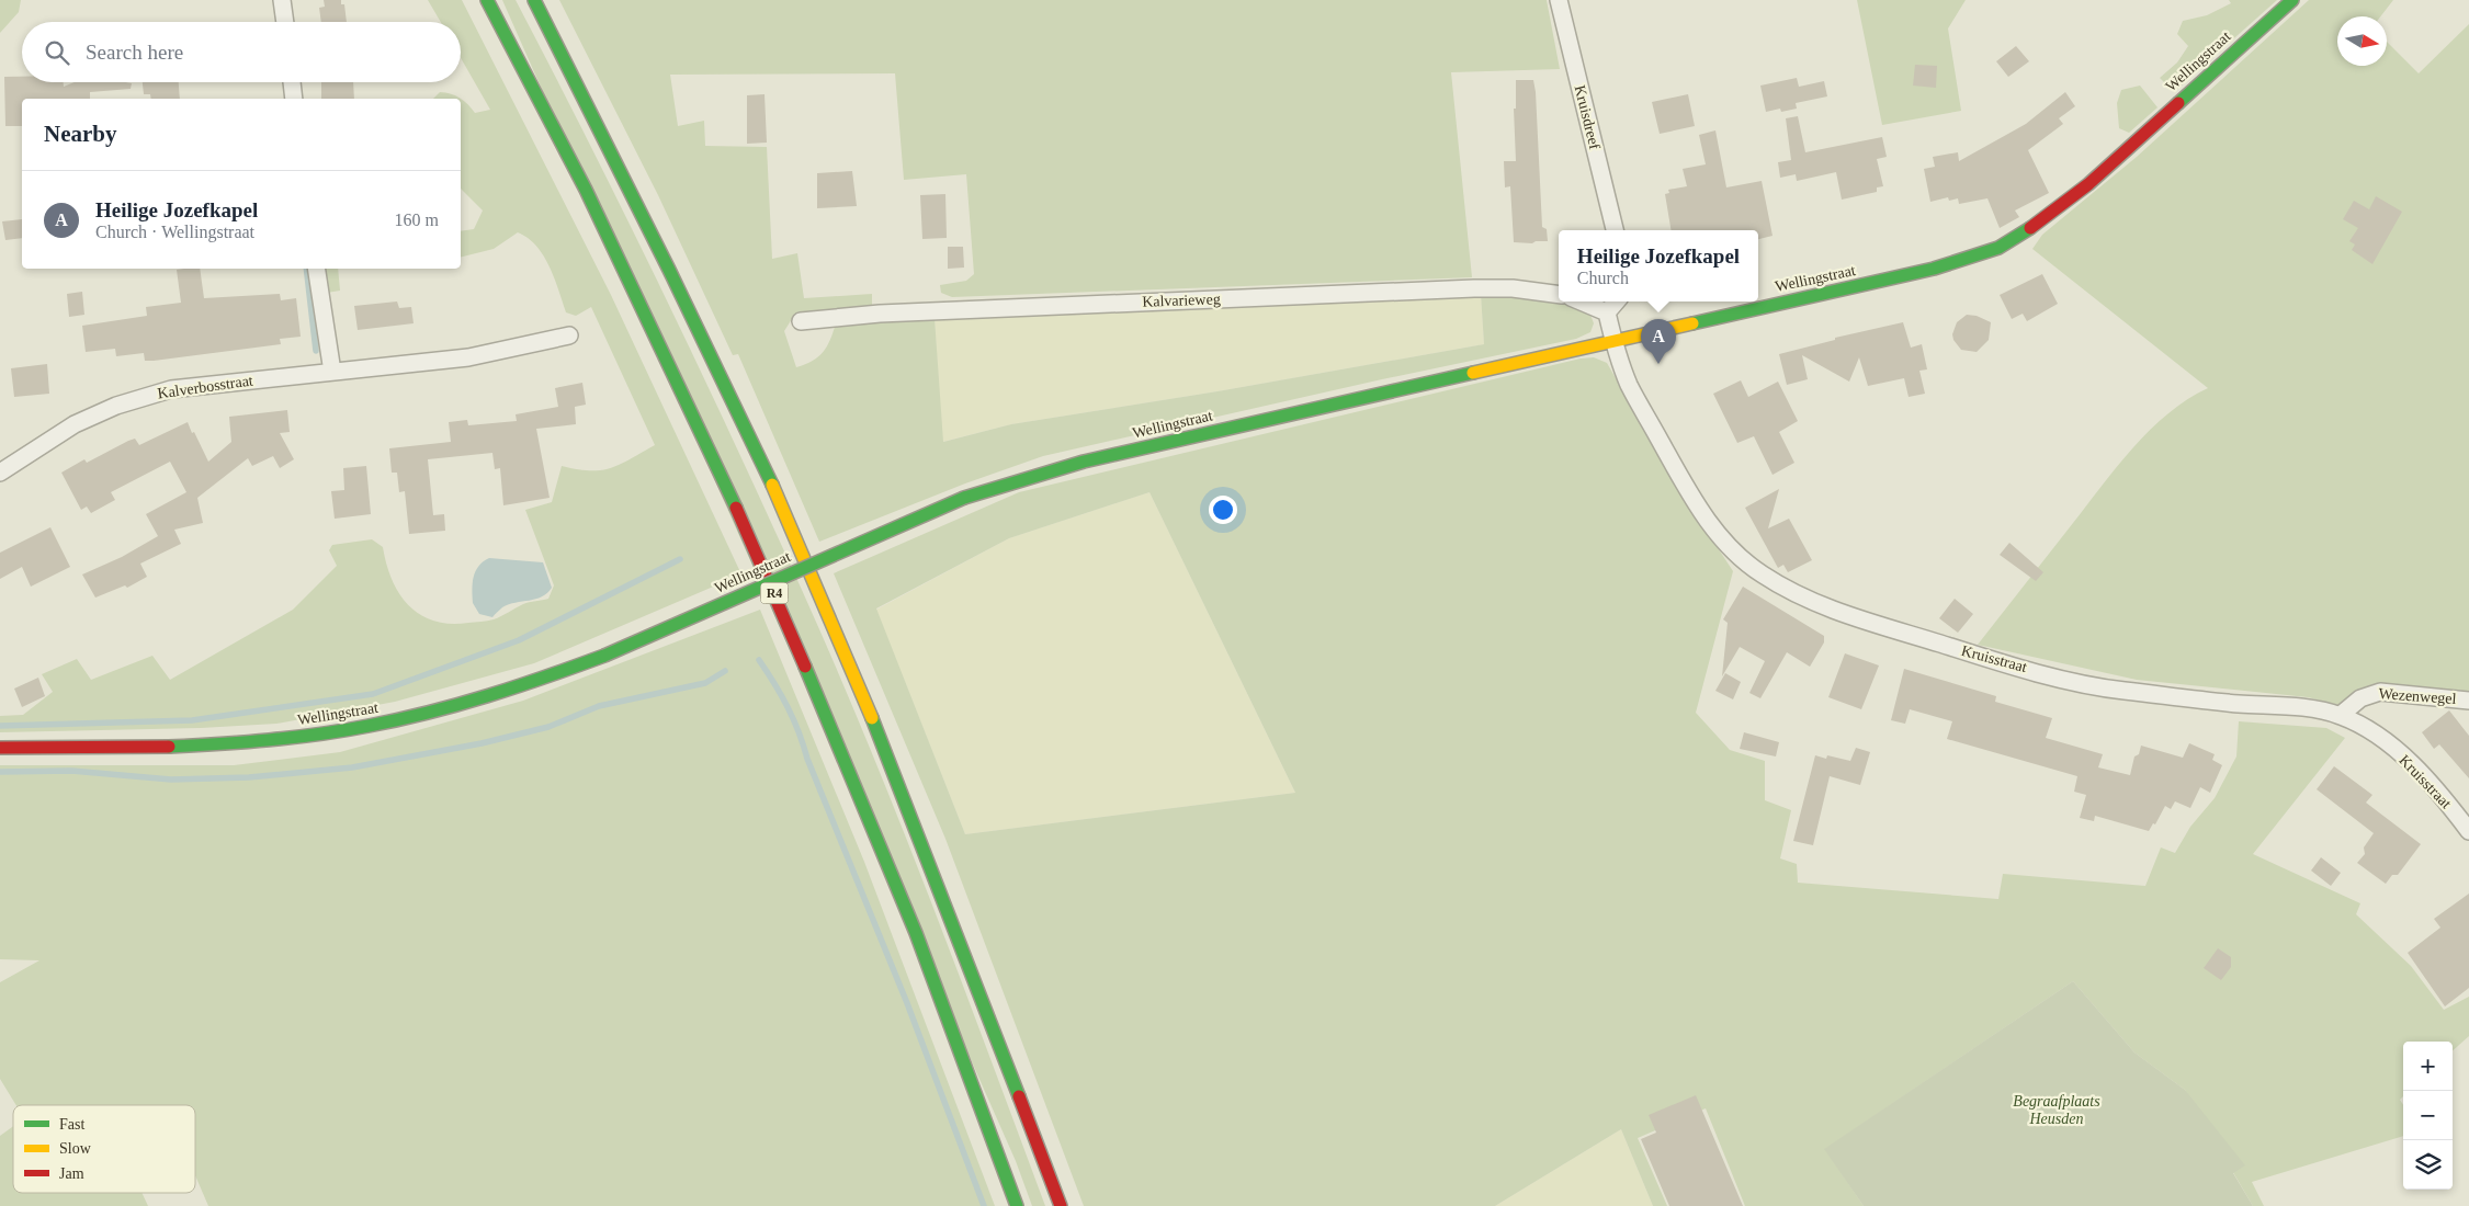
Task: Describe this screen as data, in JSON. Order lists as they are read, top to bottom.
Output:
{
  "streets": {
    "main road": ["Wellingstraat", "R4"],
    "street": [
      "Kruisdreef",
      "Kalvarieweg",
      "Kalverbosstraat",
      "Kruisstraat",
      "Wezenwegel"
    ]
  },
  "crossings": [
    ["Wellingstraat", "Kruisstraat"],
    ["Kruisstraat", "Wezenwegel"]
  ],
  "parks": ["Begraafplaats Heusden"],
  "legend": ["Fast", "Slow", "Jam"],
  "north": "right",
  "page": {
    "search": "Search here",
    "heading": "Nearby",
    "list": [
      {
        "mark": "A",
        "name": "Heilige Jozefkapel",
        "note": "Church · Wellingstraat",
        "value": "160 m"
      }
    ],
    "popup": ["Heilige Jozefkapel", "Church"],
    "pins": "A",
    "map_buttons": ["+", "−"]
  }
}
